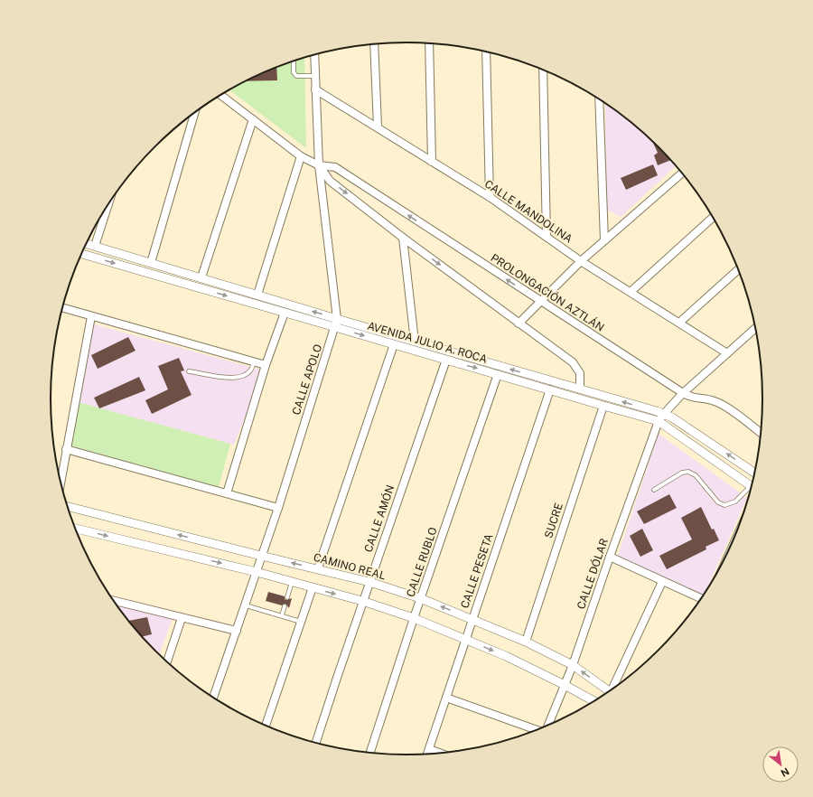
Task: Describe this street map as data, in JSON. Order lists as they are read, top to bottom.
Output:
{
  "streets": {
    "street": [
      "CALLE MANDOLINA",
      "PROLONGACIÓN AZTLÁN",
      "AVENIDA JULIO A. ROCA",
      "CALLE APOLO",
      "CALLE AMÓN",
      "SUCRE",
      "CALLE RUBLO",
      "CAMINO REAL",
      "CALLE PESETA",
      "CALLE DÓLAR"
    ]
  },
  "crossings": [
    ["CALLE MANDOLINA", "CALLE APOLO"],
    ["CALLE MANDOLINA", "CALLE DÓLAR"],
    ["PROLONGACIÓN AZTLÁN", "AVENIDA JULIO A. ROCA"],
    ["PROLONGACIÓN AZTLÁN", "CALLE APOLO"],
    ["PROLONGACIÓN AZTLÁN", "CALLE DÓLAR"],
    ["AVENIDA JULIO A. ROCA", "CALLE APOLO"],
    ["AVENIDA JULIO A. ROCA", "CALLE AMÓN"],
    ["AVENIDA JULIO A. ROCA", "SUCRE"],
    ["AVENIDA JULIO A. ROCA", "CALLE RUBLO"],
    ["AVENIDA JULIO A. ROCA", "CALLE PESETA"],
    ["AVENIDA JULIO A. ROCA", "CALLE DÓLAR"],
    ["CALLE APOLO", "CAMINO REAL"],
    ["CALLE AMÓN", "CAMINO REAL"],
    ["SUCRE", "CAMINO REAL"],
    ["CALLE RUBLO", "CAMINO REAL"],
    ["CAMINO REAL", "CALLE PESETA"],
    ["CAMINO REAL", "CALLE DÓLAR"]
  ],
  "north": "bottom right"
}
